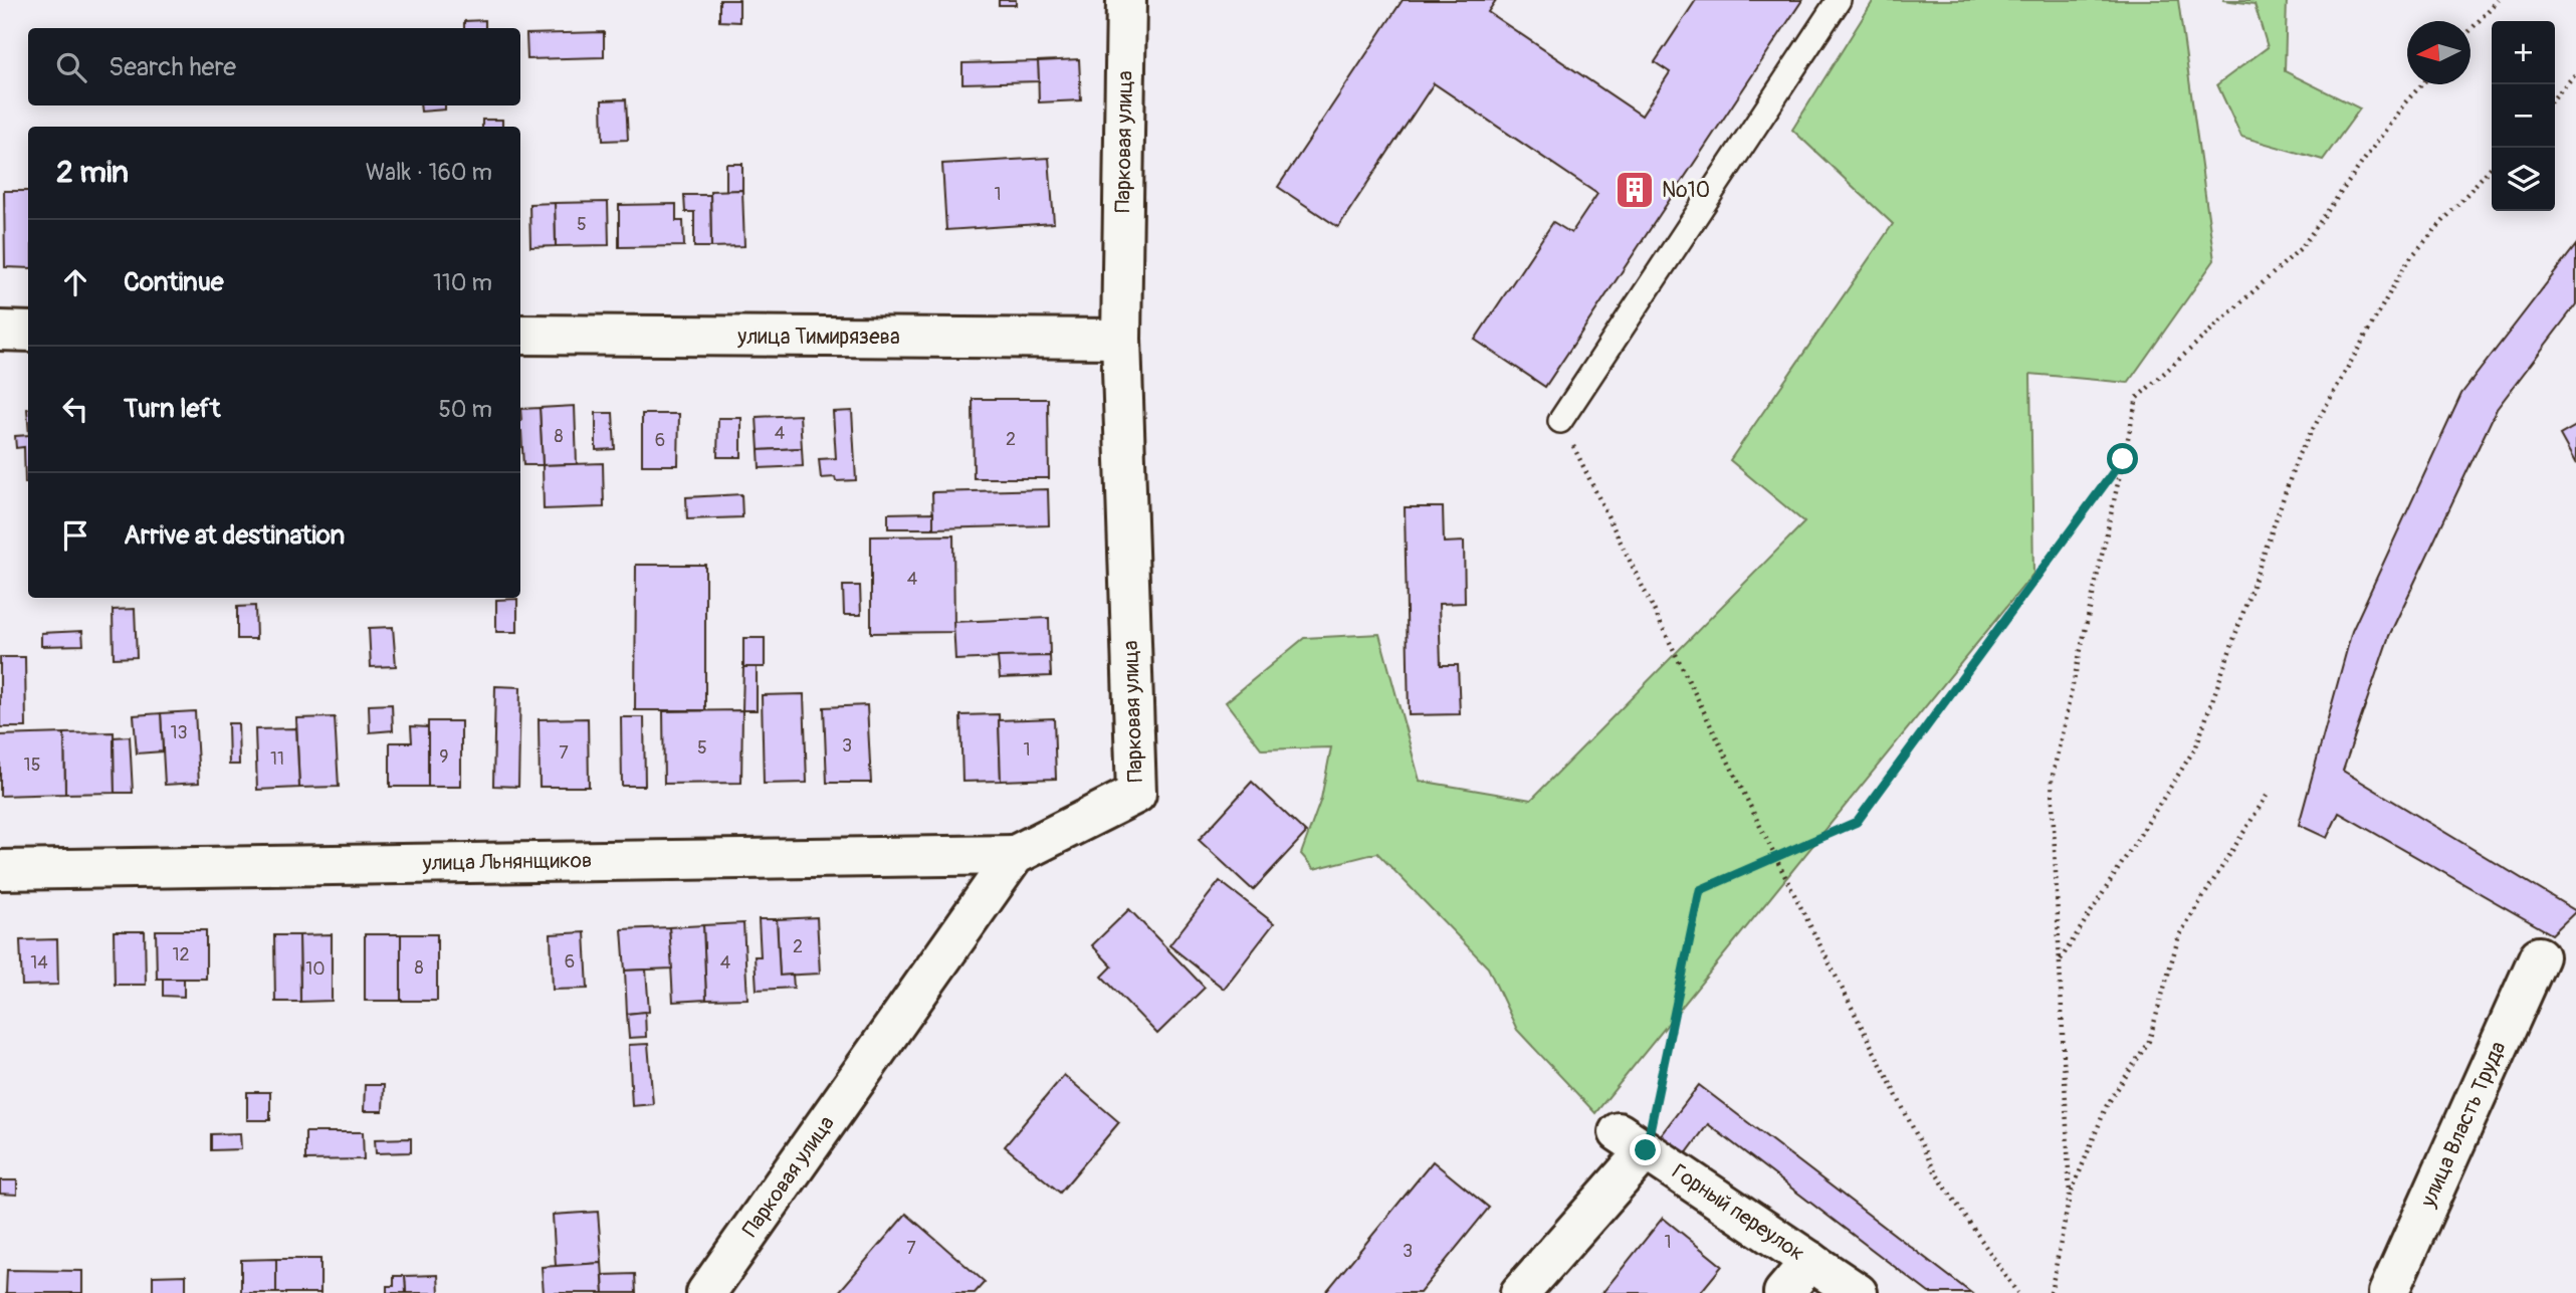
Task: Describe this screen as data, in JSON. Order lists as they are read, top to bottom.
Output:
{
  "streets": {
    "street": [
      "Парковая улица",
      "улица Тимирязева",
      "улица Льнянщиков",
      "улица Власть Труда",
      "Горный переулок"
    ]
  },
  "crossings": [
    ["Парковая улица", "улица Тимирязева"],
    ["Парковая улица", "улица Льнянщиков"]
  ],
  "places": {
    "building": ["№10"]
  },
  "house_numbers": [
    "1",
    "5",
    "4",
    "8",
    "2",
    "6",
    "4",
    "13",
    "3",
    "5",
    "1",
    "7",
    "9",
    "11",
    "15",
    "2",
    "12",
    "6",
    "14",
    "4",
    "8",
    "10",
    "1",
    "7",
    "3"
  ],
  "north": "left",
  "page": {
    "map_buttons": ["+", "−"],
    "search": "Search here",
    "heading": ["2 min", "Walk · 160 m"],
    "list": [
      ["Continue", "110 m"],
      ["Turn left", "50 m"],
      "Arrive at destination"
    ]
  }
}
